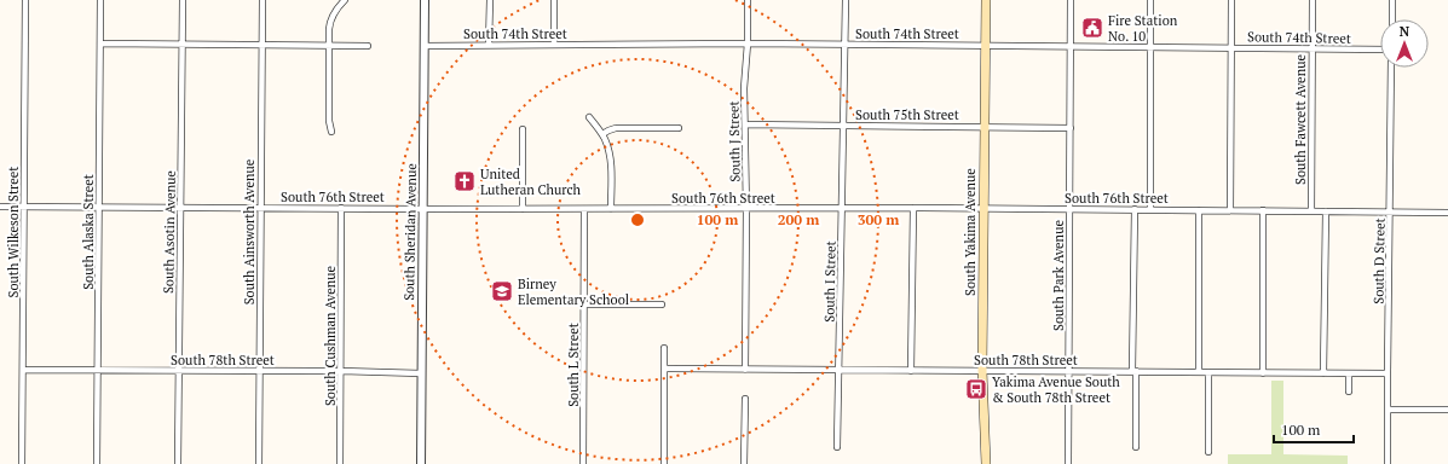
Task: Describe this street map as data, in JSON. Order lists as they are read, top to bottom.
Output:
{
  "streets": {
    "main road": ["South Yakima Avenue"],
    "street": [
      "South 74th Street",
      "South 75th Street",
      "South Fawcett Avenue",
      "South J Street",
      "South 76th Street",
      "South Wilkeson Street",
      "South Alaska Street",
      "South Asotin Avenue",
      "South Ainsworth Avenue",
      "South Sheridan Avenue",
      "South D Street",
      "South Park Avenue",
      "South I Street",
      "South Cushman Avenue",
      "South 78th Street",
      "South L Street"
    ]
  },
  "crossings": [
    ["South 74th Street", "South Fawcett Avenue"],
    ["South 74th Street", "South J Street"],
    ["South 74th Street", "South Sheridan Avenue"],
    ["South 74th Street", "South Yakima Avenue"],
    ["South 74th Street", "South Park Avenue"],
    ["South 74th Street", "South I Street"],
    ["South 75th Street", "South J Street"],
    ["South 75th Street", "South Yakima Avenue"],
    ["South 75th Street", "South Park Avenue"],
    ["South 75th Street", "South I Street"],
    ["South Fawcett Avenue", "South 76th Street"],
    ["South J Street", "South 76th Street"],
    ["South J Street", "South 78th Street"],
    ["South 76th Street", "South Wilkeson Street"],
    ["South 76th Street", "South Alaska Street"],
    ["South 76th Street", "South Asotin Avenue"],
    ["South 76th Street", "South Ainsworth Avenue"],
    ["South 76th Street", "South Sheridan Avenue"],
    ["South 76th Street", "South Yakima Avenue"],
    ["South 76th Street", "South D Street"],
    ["South 76th Street", "South Park Avenue"],
    ["South 76th Street", "South I Street"],
    ["South 76th Street", "South Cushman Avenue"],
    ["South 76th Street", "South L Street"],
    ["South Wilkeson Street", "South 78th Street"],
    ["South Alaska Street", "South 78th Street"],
    ["South Asotin Avenue", "South 78th Street"],
    ["South Ainsworth Avenue", "South 78th Street"],
    ["South Sheridan Avenue", "South 78th Street"],
    ["South Yakima Avenue", "South 78th Street"],
    ["South D Street", "South 78th Street"],
    ["South Park Avenue", "South 78th Street"],
    ["South I Street", "South 78th Street"],
    ["South Cushman Avenue", "South 78th Street"]
  ],
  "places": {
    "public building": ["Fire Station No. 10"],
    "church": ["United Lutheran Church"],
    "school or university": ["Birney Elementary School"],
    "bus stop": ["Yakima Avenue South & South 78th Street"]
  },
  "scale_bar": "100 m",
  "north": "top",
  "rings": ["100 m", "200 m", "300 m"]
}
